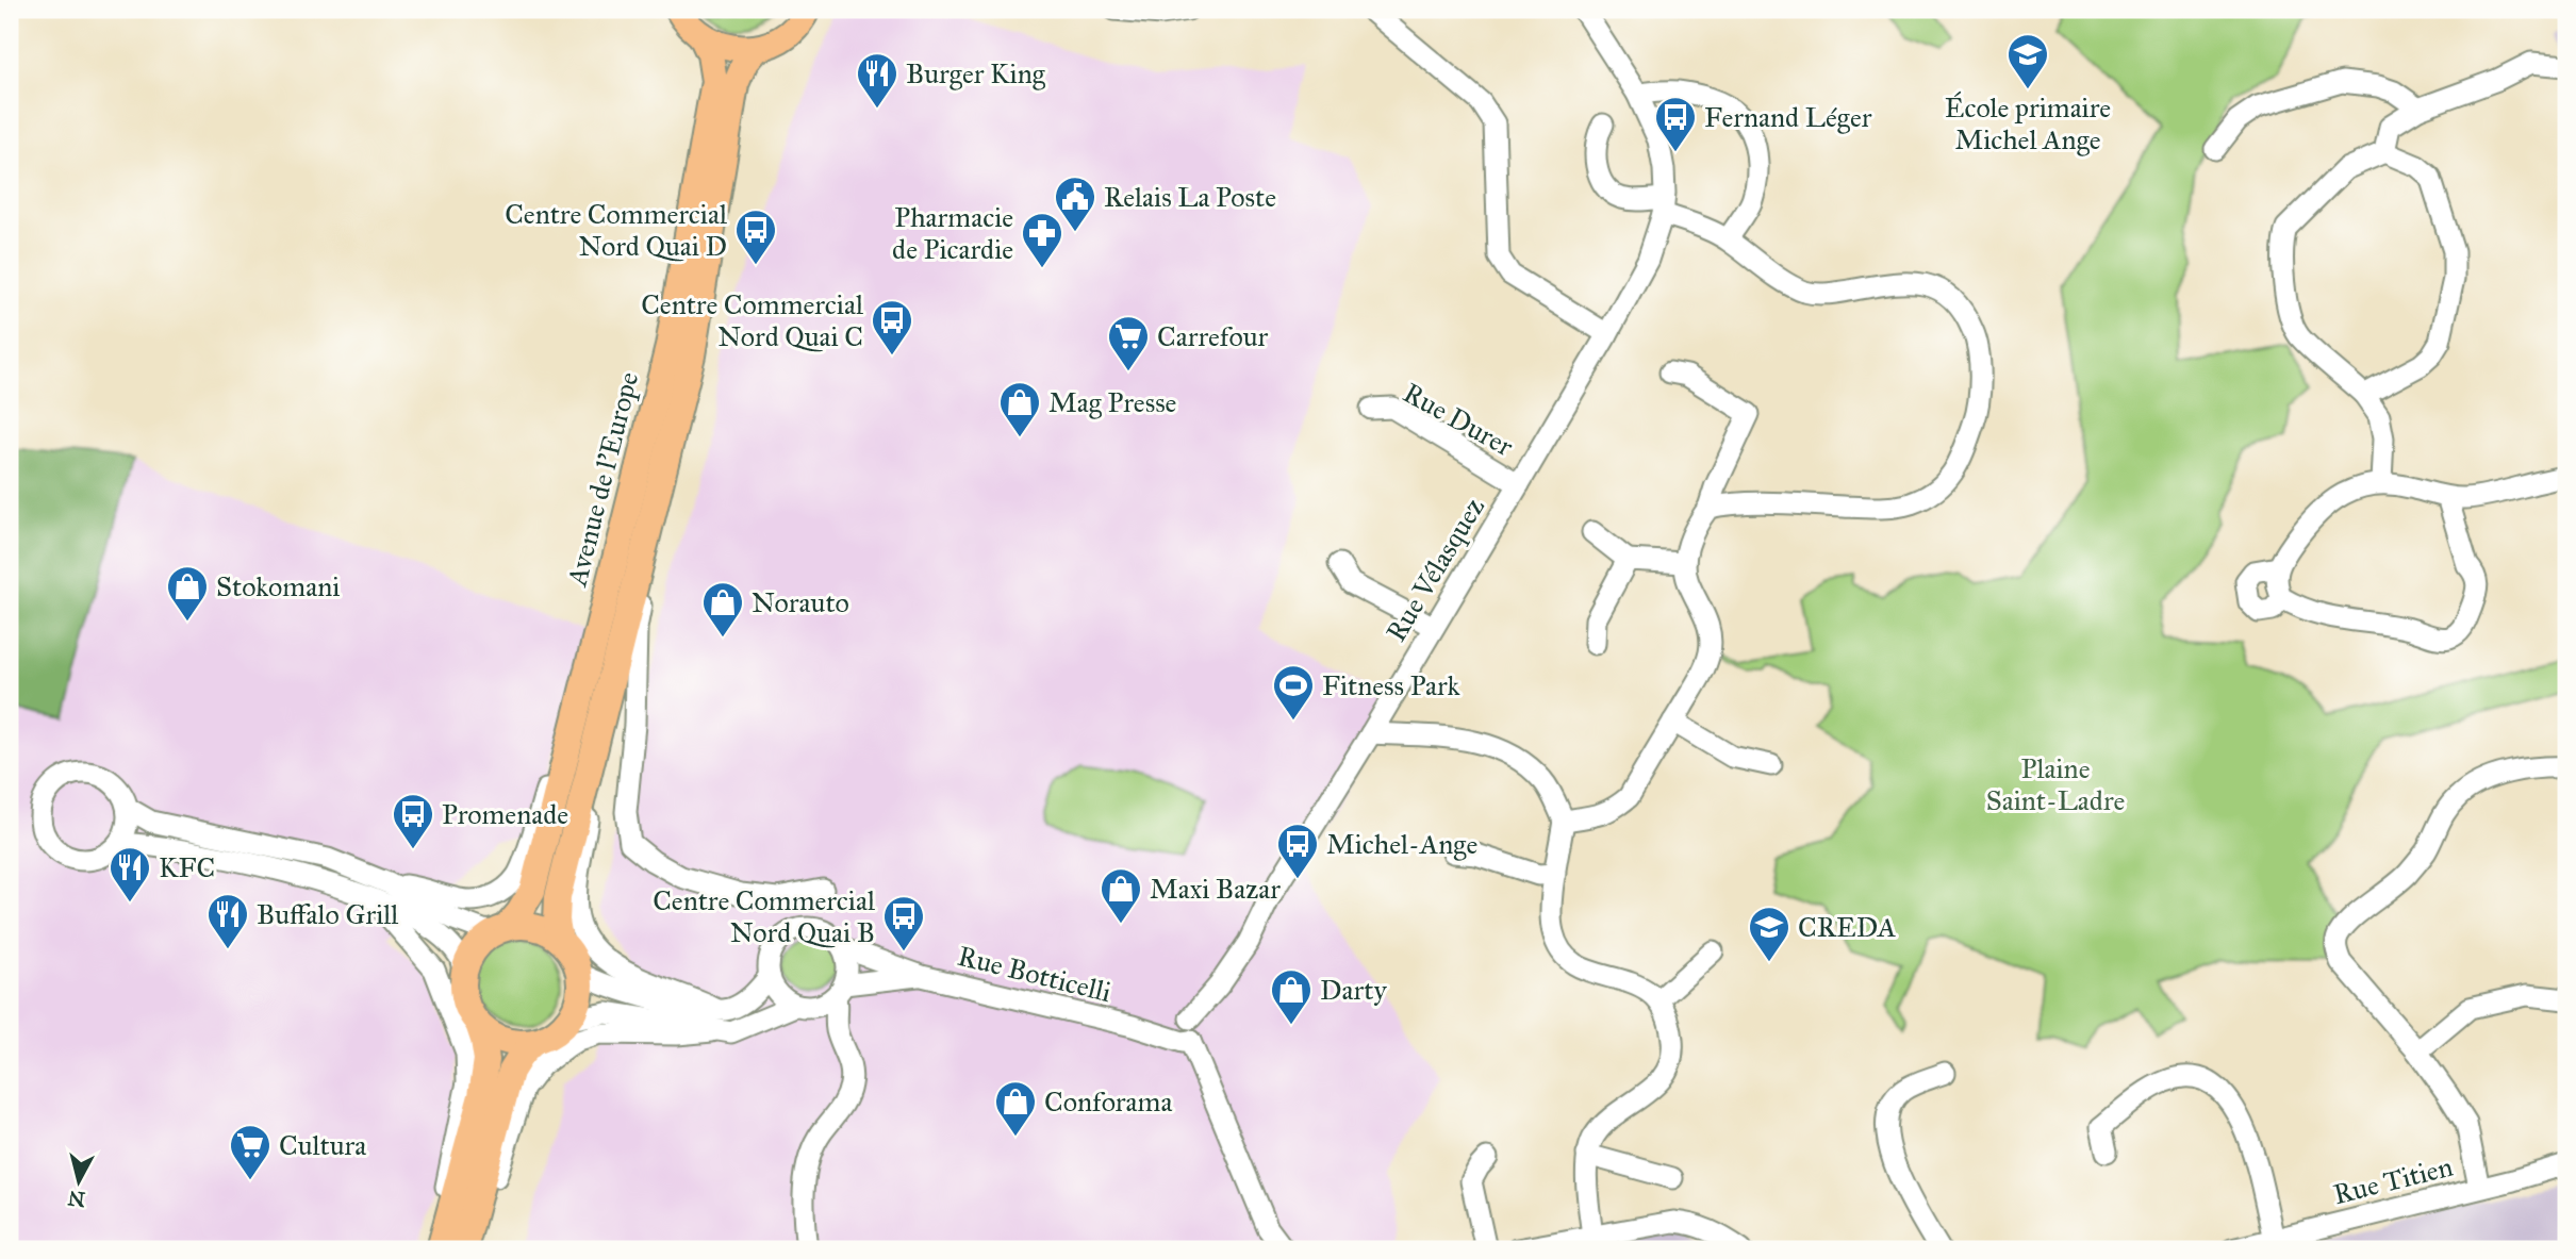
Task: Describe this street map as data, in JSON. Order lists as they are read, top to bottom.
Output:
{
  "streets": {
    "main road": ["Avenue de l'Europe"],
    "street": [
      "Rue Durer",
      "Rue Vélasquez",
      "Rue Botticelli",
      "Rue Titien"
    ]
  },
  "crossings": [
    ["Rue Durer", "Rue Vélasquez"],
    ["Rue Vélasquez", "Rue Botticelli"]
  ],
  "parks": ["Plaine Saint-Ladre"],
  "places": {
    "school or university": ["École primaire Michel Ange", "CREDA"],
    "restaurant": ["Burger King", "KFC", "Buffalo Grill"],
    "bus stop": [
      "Fernand Léger",
      "Centre Commercial Nord Quai D",
      "Centre Commercial Nord Quai C",
      "Promenade",
      "Michel-Ange",
      "Centre Commercial Nord Quai B"
    ],
    "public building": ["Relais La Poste"],
    "pharmacy": ["Pharmacie de Picardie"],
    "supermarket": ["Carrefour", "Cultura"],
    "shop": [
      "Mag Presse",
      "Stokomani",
      "Norauto",
      "Maxi Bazar",
      "Darty",
      "Conforama"
    ],
    "sports": ["Fitness Park"]
  },
  "north": "bottom"
}
